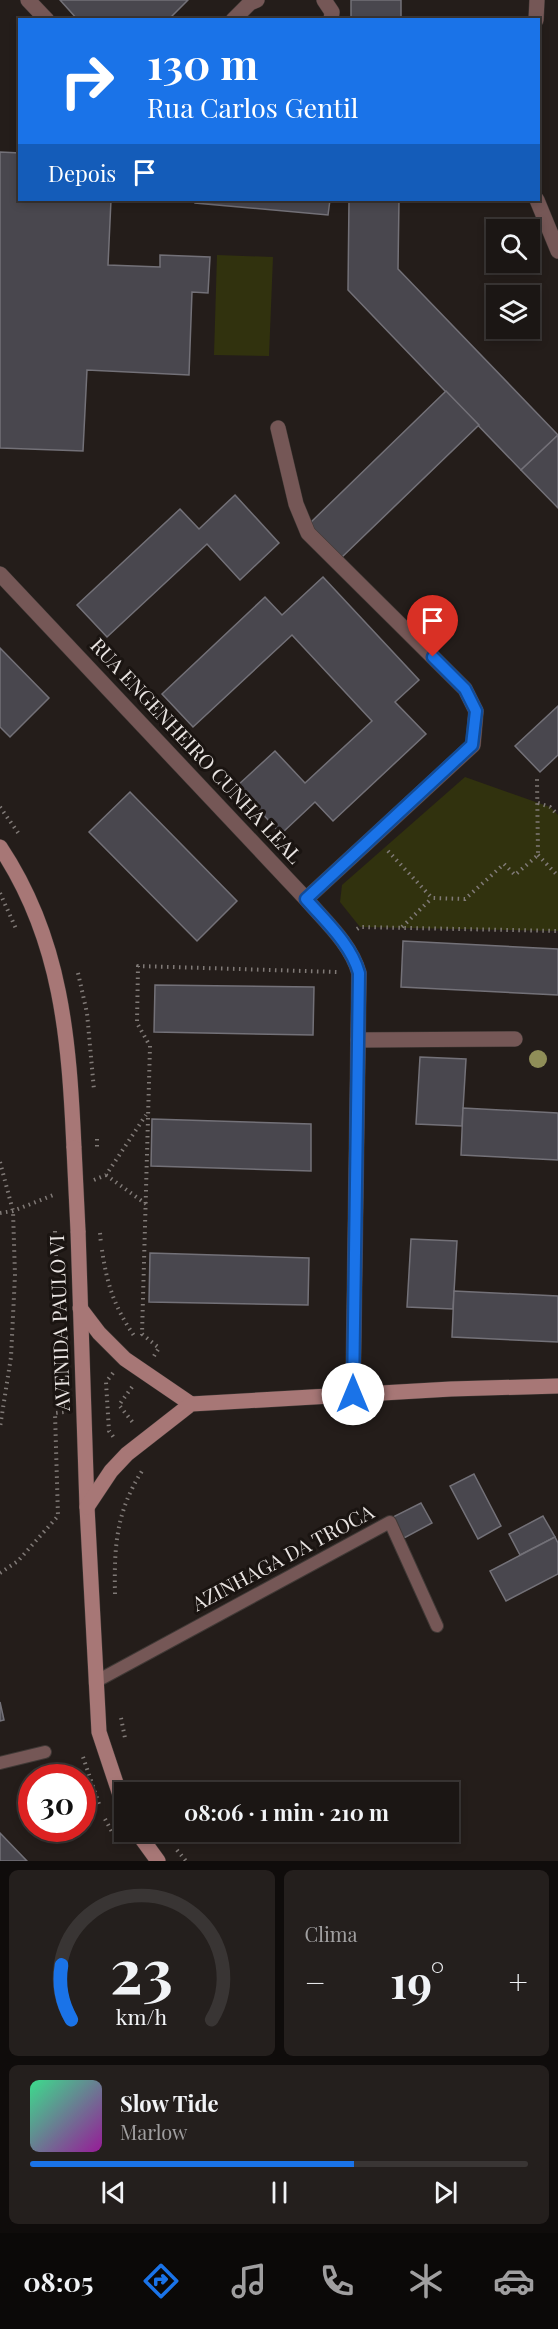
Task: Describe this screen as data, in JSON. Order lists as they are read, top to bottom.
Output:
{
  "streets": {
    "main road": ["AVENIDA PAULO VI"],
    "street": ["RUA ENGENHEIRO CUNHA LEAL"],
    "lane": ["AZINHAGA DA TROCA"]
  },
  "crossings": [
    ["AVENIDA PAULO VI", "AZINHAGA DA TROCA"]
  ],
  "page": {
    "turn": ["130 m", "Rua Carlos Gentil"],
    "then": "Depois",
    "limit": "30",
    "trip": "08:06 · 1 min · 210 m",
    "tile": "Clima",
    "heat": ["−", "19°", "+"],
    "song": ["Slow Tide", "Marlow"],
    "tabs": "08:05",
    "gauge": ["23", "km/h"]
  }
}
